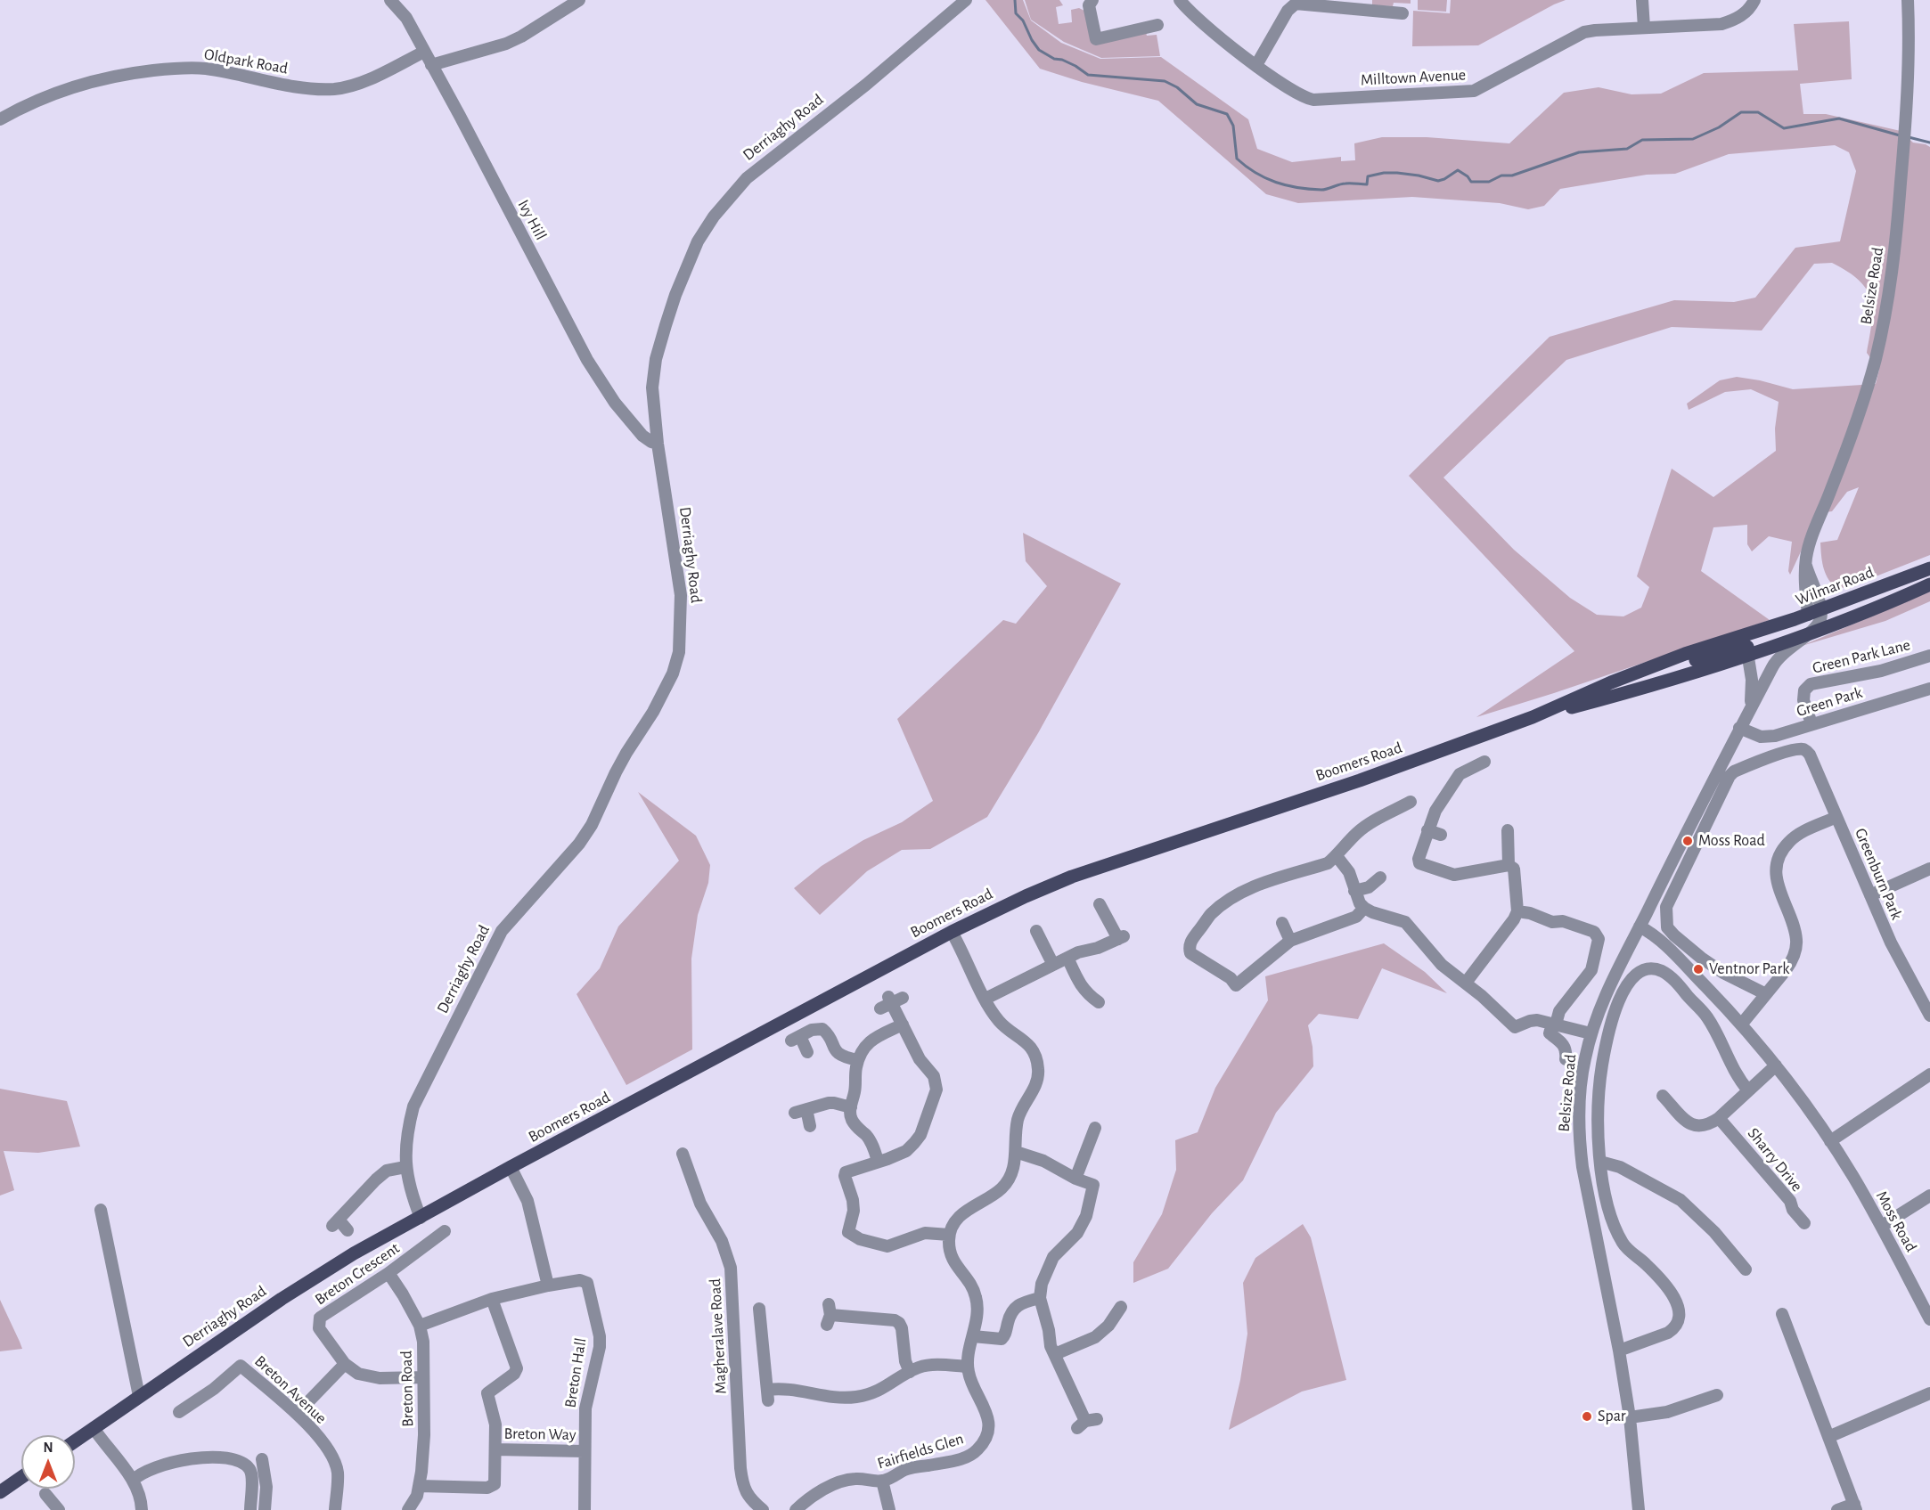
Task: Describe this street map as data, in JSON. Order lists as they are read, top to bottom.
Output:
{
  "streets": {
    "main road": ["Derriaghy Road", "Wilmar Road", "Boomers Road"],
    "street": [
      "Oldpark Road",
      "Milltown Avenue",
      "Ivy Hill",
      "Belsize Road",
      "Green Park Lane",
      "Green Park",
      "Greenburn Park",
      "Sharry Drive",
      "Moss Road",
      "Breton Crescent",
      "Magheralave Road",
      "Breton Hall",
      "Breton Road",
      "Breton Avenue",
      "Breton Way",
      "Fairfields Glen"
    ]
  },
  "crossings": [
    ["Oldpark Road", "Ivy Hill"],
    ["Derriaghy Road", "Ivy Hill"],
    ["Derriaghy Road", "Boomers Road"],
    ["Belsize Road", "Wilmar Road"],
    ["Belsize Road", "Green Park"],
    ["Belsize Road", "Boomers Road"],
    ["Belsize Road", "Moss Road"],
    ["Wilmar Road", "Boomers Road"],
    ["Green Park Lane", "Green Park"],
    ["Breton Crescent", "Breton Road"],
    ["Breton Hall", "Breton Road"],
    ["Breton Hall", "Breton Way"]
  ],
  "places": ["Moss Road", "Ventnor Park", "Spar"],
  "north": "top"
}
